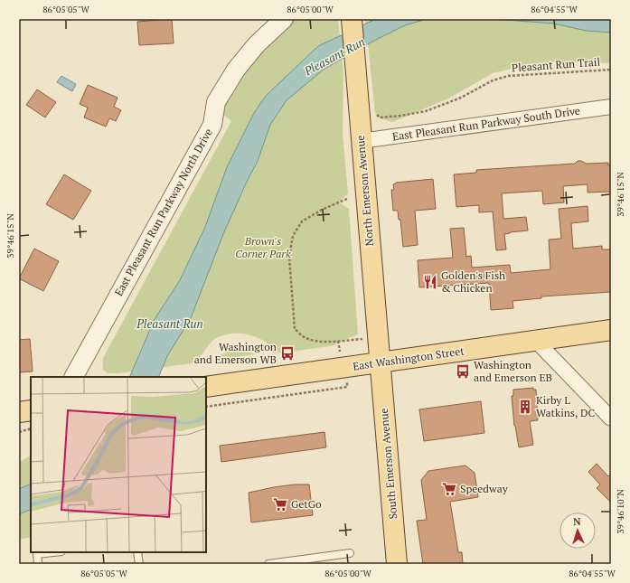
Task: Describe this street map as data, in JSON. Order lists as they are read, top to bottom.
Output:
{
  "streets": {
    "main road": ["North Emerson Avenue", "East Washington Street", "South Emerson Avenue"],
    "street": ["East Pleasant Run Parkway South Drive", "East Pleasant Run Parkway North Drive"],
    "path": ["Pleasant Run Trail"]
  },
  "crossings": [
    ["East Pleasant Run Parkway South Drive", "North Emerson Avenue"],
    ["North Emerson Avenue", "East Washington Street"],
    ["North Emerson Avenue", "South Emerson Avenue"],
    ["East Washington Street", "South Emerson Avenue"]
  ],
  "water": ["Pleasant Run"],
  "parks": ["Brown's Corner Park"],
  "places": {
    "restaurant": ["Golden's Fish & Chicken"],
    "bus stop": ["Washington and Emerson WB", "Washington and Emerson EB"],
    "building": ["Kirby L Watkins, DC"],
    "supermarket": ["Speedway", "GetGo"]
  },
  "north": "top",
  "coordinates": [
    "86°05'05\"W",
    "86°05'00\"W",
    "86°04'55\"W",
    "39°46'15\"N",
    "39°46'10\"N"
  ]
}
